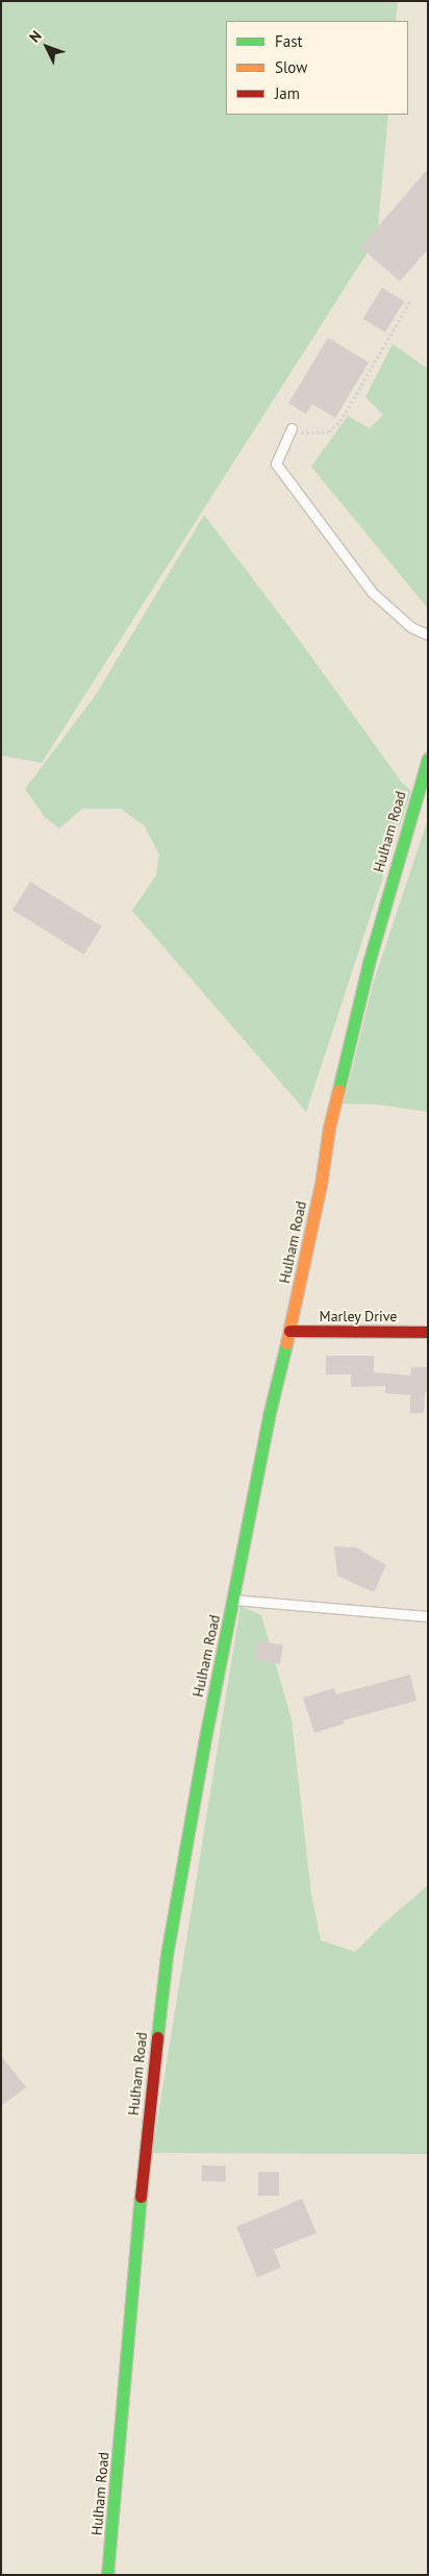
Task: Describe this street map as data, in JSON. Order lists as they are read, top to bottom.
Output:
{
  "streets": {
    "street": ["Hulham Road", "Marley Drive"]
  },
  "crossings": [
    ["Hulham Road", "Marley Drive"]
  ],
  "legend": ["Fast", "Slow", "Jam"],
  "north": "top left"
}
